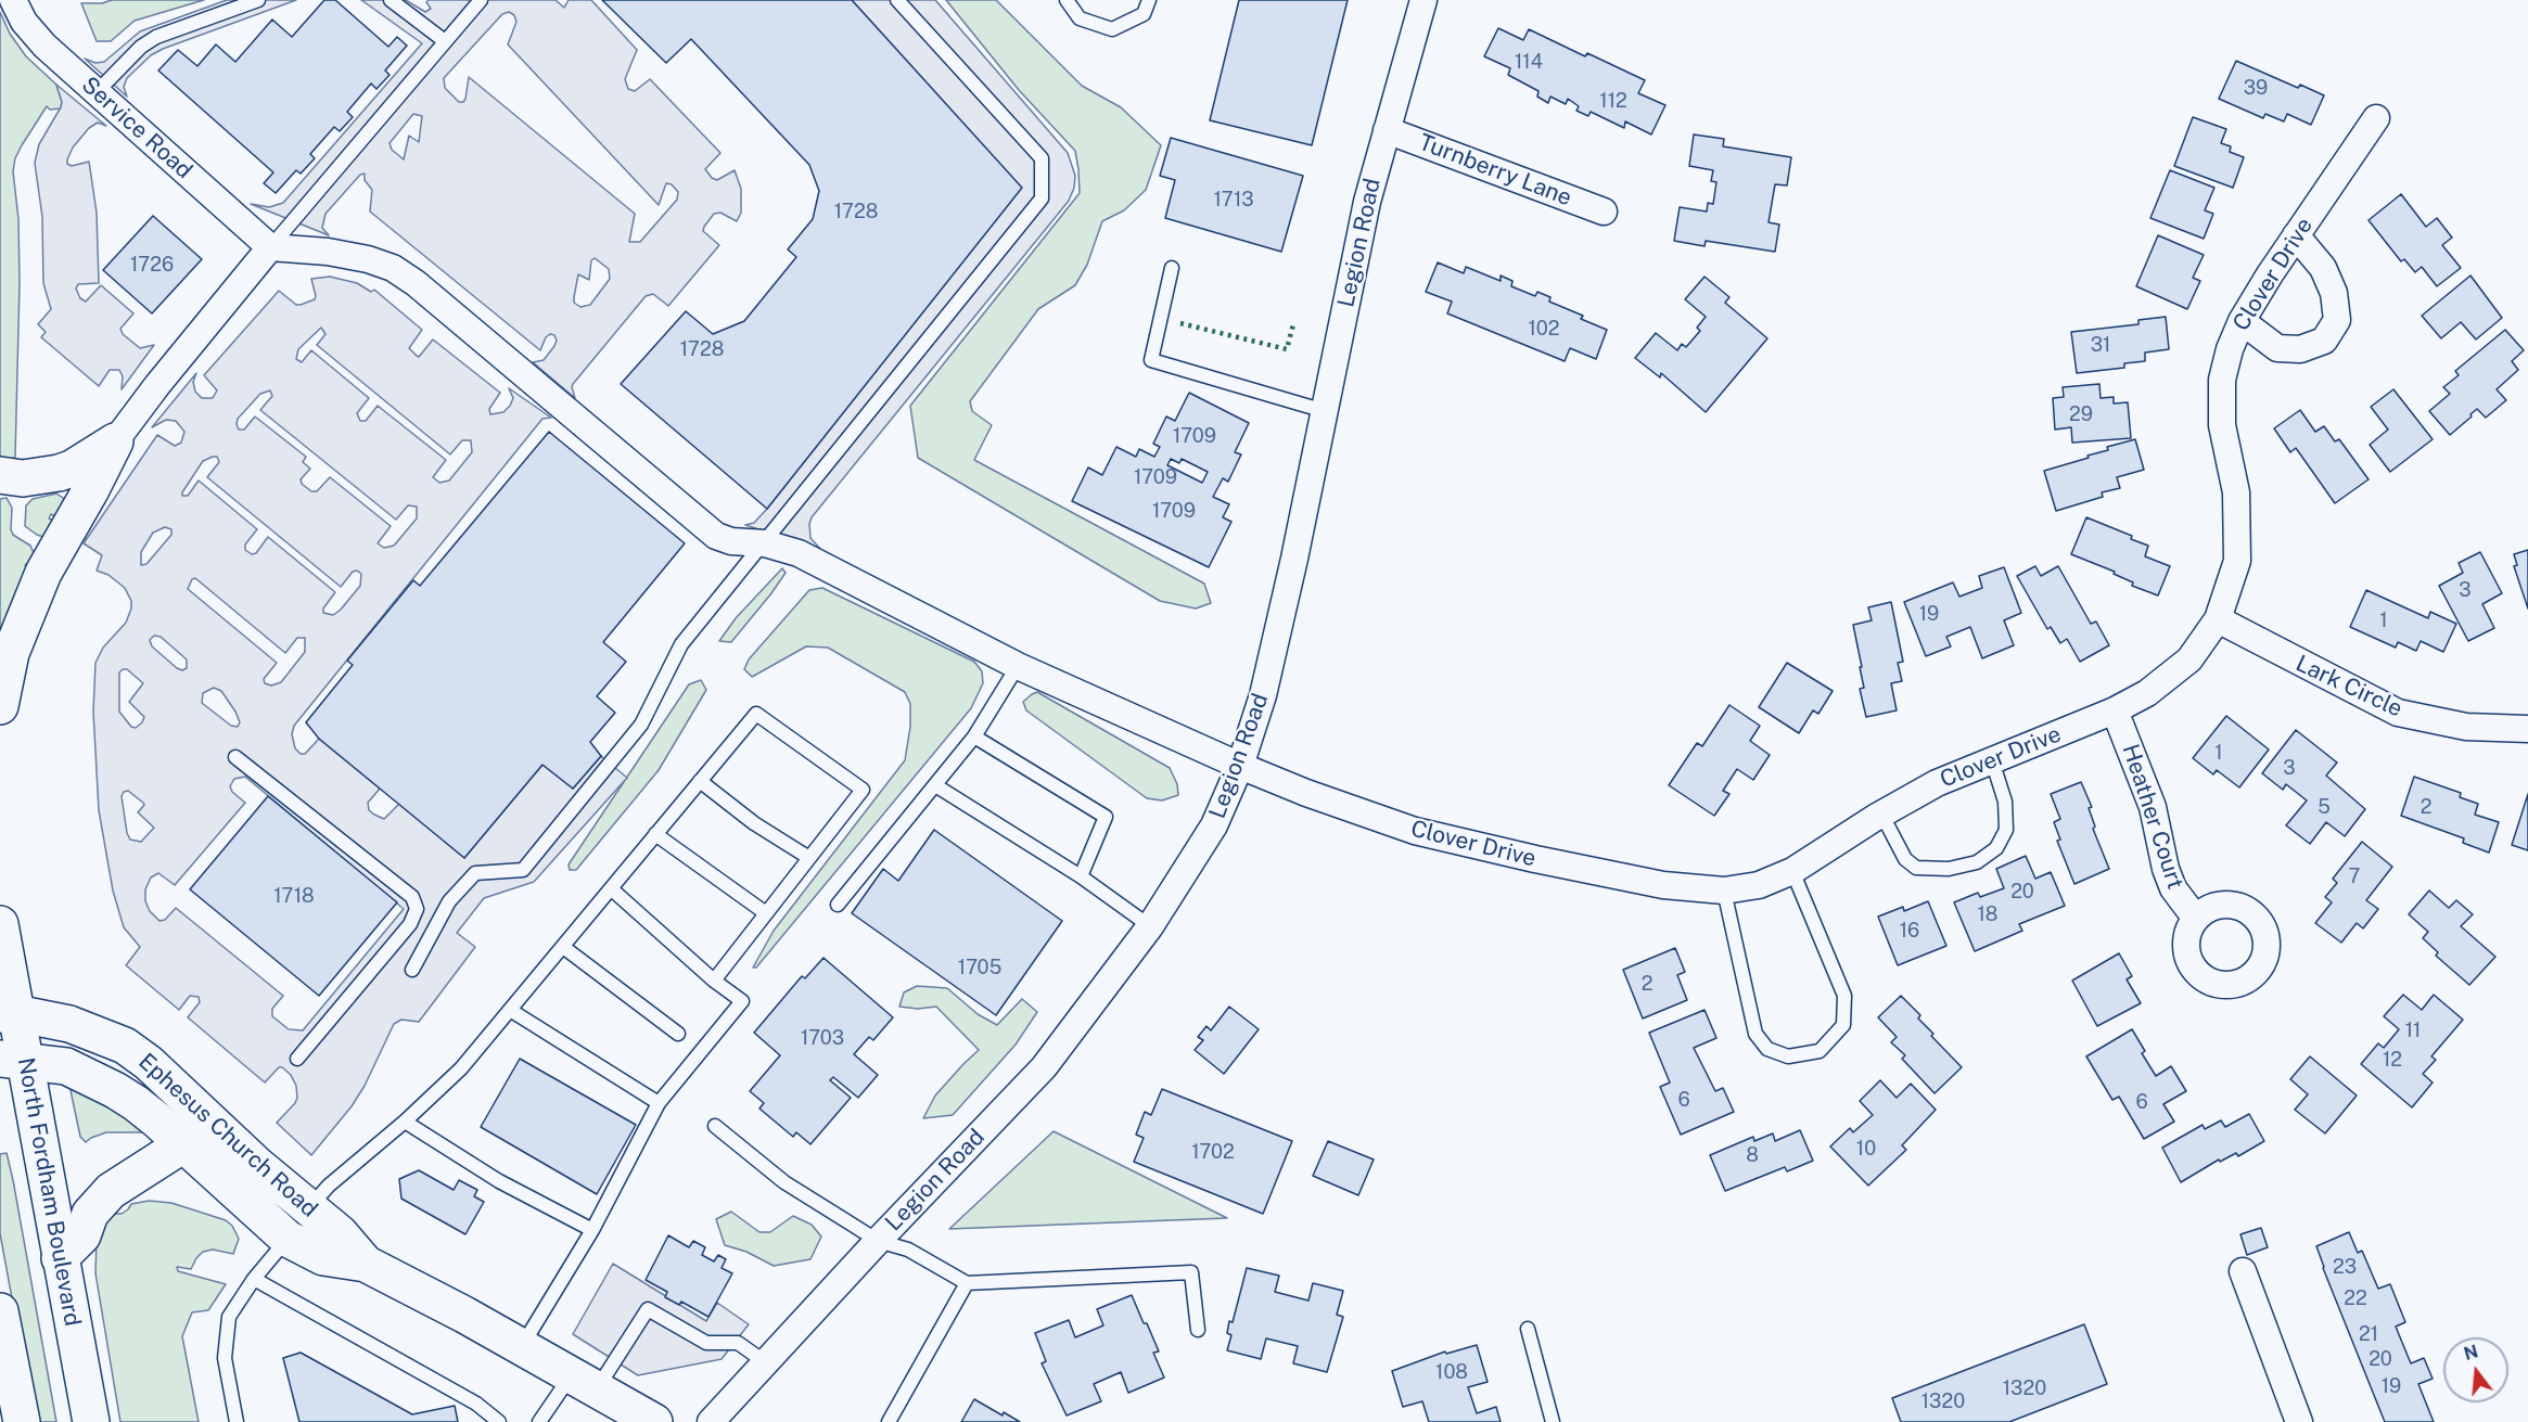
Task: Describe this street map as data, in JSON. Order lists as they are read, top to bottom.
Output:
{
  "streets": {
    "main road": ["Ephesus Church Road", "North Fordham Boulevard"],
    "street": [
      "Service Road",
      "Turnberry Lane",
      "Legion Road",
      "Clover Drive",
      "Lark Circle",
      "Heather Court"
    ]
  },
  "crossings": [
    ["Service Road", "Clover Drive"],
    ["Turnberry Lane", "Legion Road"],
    ["Legion Road", "Clover Drive"],
    ["Clover Drive", "Lark Circle"],
    ["Clover Drive", "Heather Court"],
    ["Ephesus Church Road", "North Fordham Boulevard"]
  ],
  "house_numbers": [
    "114",
    "39",
    "112",
    "1713",
    "1728",
    "1726",
    "102",
    "31",
    "1728",
    "29",
    "1709",
    "1709",
    "1709",
    "3",
    "19",
    "1",
    "1",
    "3",
    "5",
    "2",
    "7",
    "20",
    "1718",
    "18",
    "16",
    "1705",
    "2",
    "11",
    "1703",
    "12",
    "6",
    "6",
    "10",
    "1702",
    "8",
    "23",
    "22",
    "21",
    "20",
    "108",
    "19",
    "1320",
    "1320"
  ],
  "north": "top"
}
